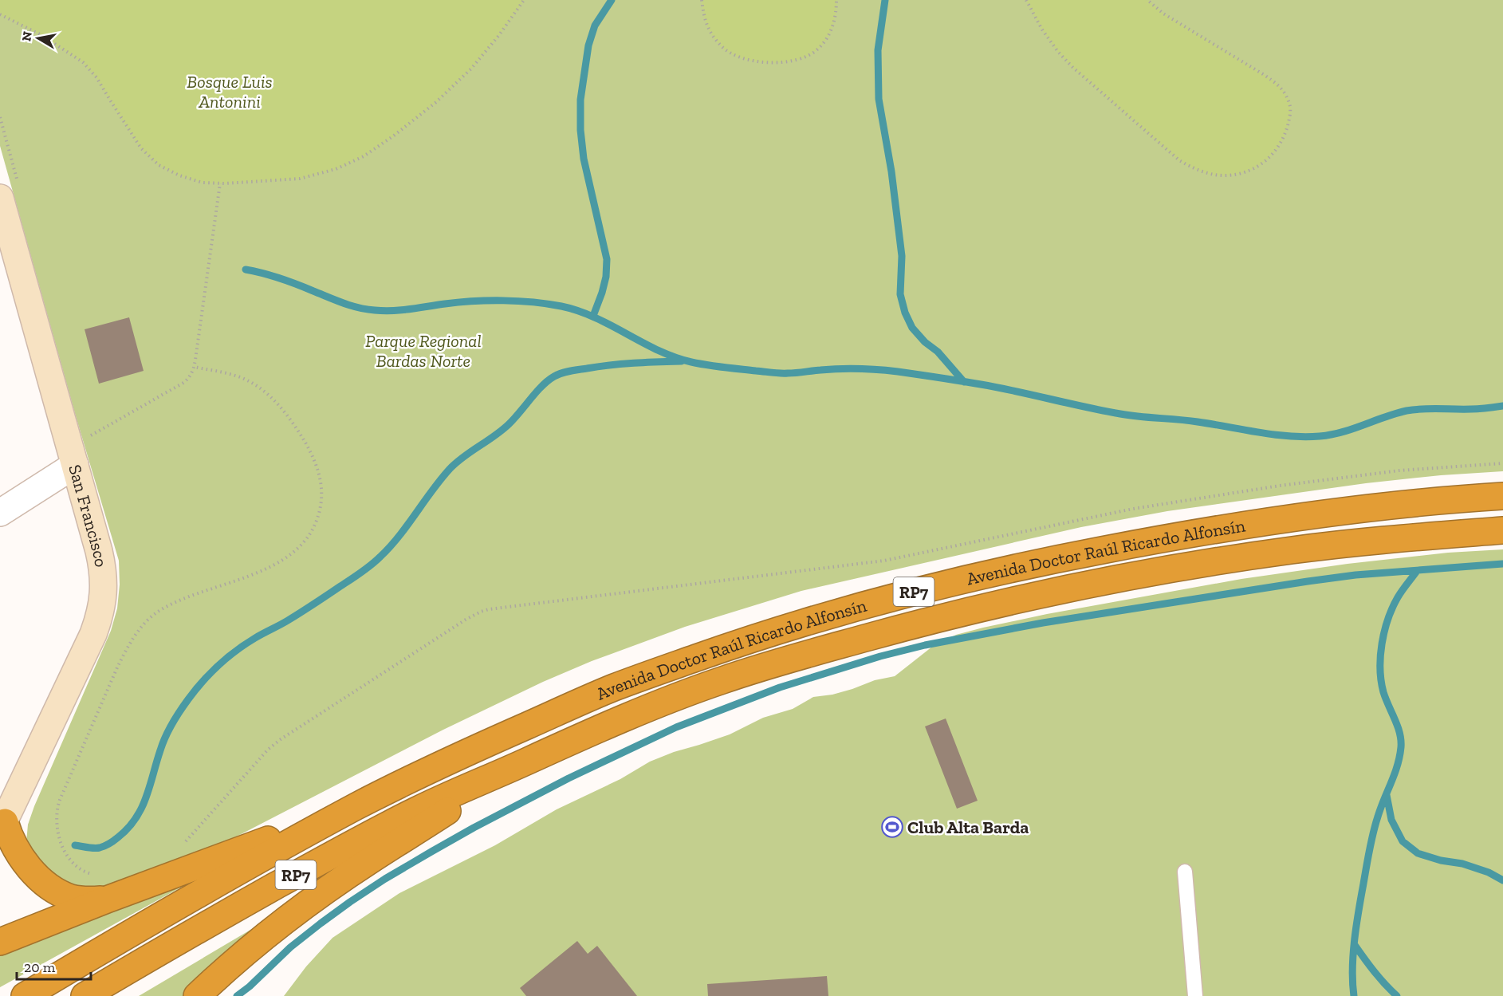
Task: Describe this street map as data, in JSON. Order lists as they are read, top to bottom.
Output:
{
  "streets": {
    "highway": ["Avenida Doctor Raúl Ricardo Alfonsín", "RP7"],
    "main road": ["San Francisco"]
  },
  "parks": ["Bosque Luis Antonini", "Parque Regional Bardas Norte"],
  "places": {
    "sports": ["Club Alta Barda"]
  },
  "scale_bar": "20 m",
  "north": "left"
}
